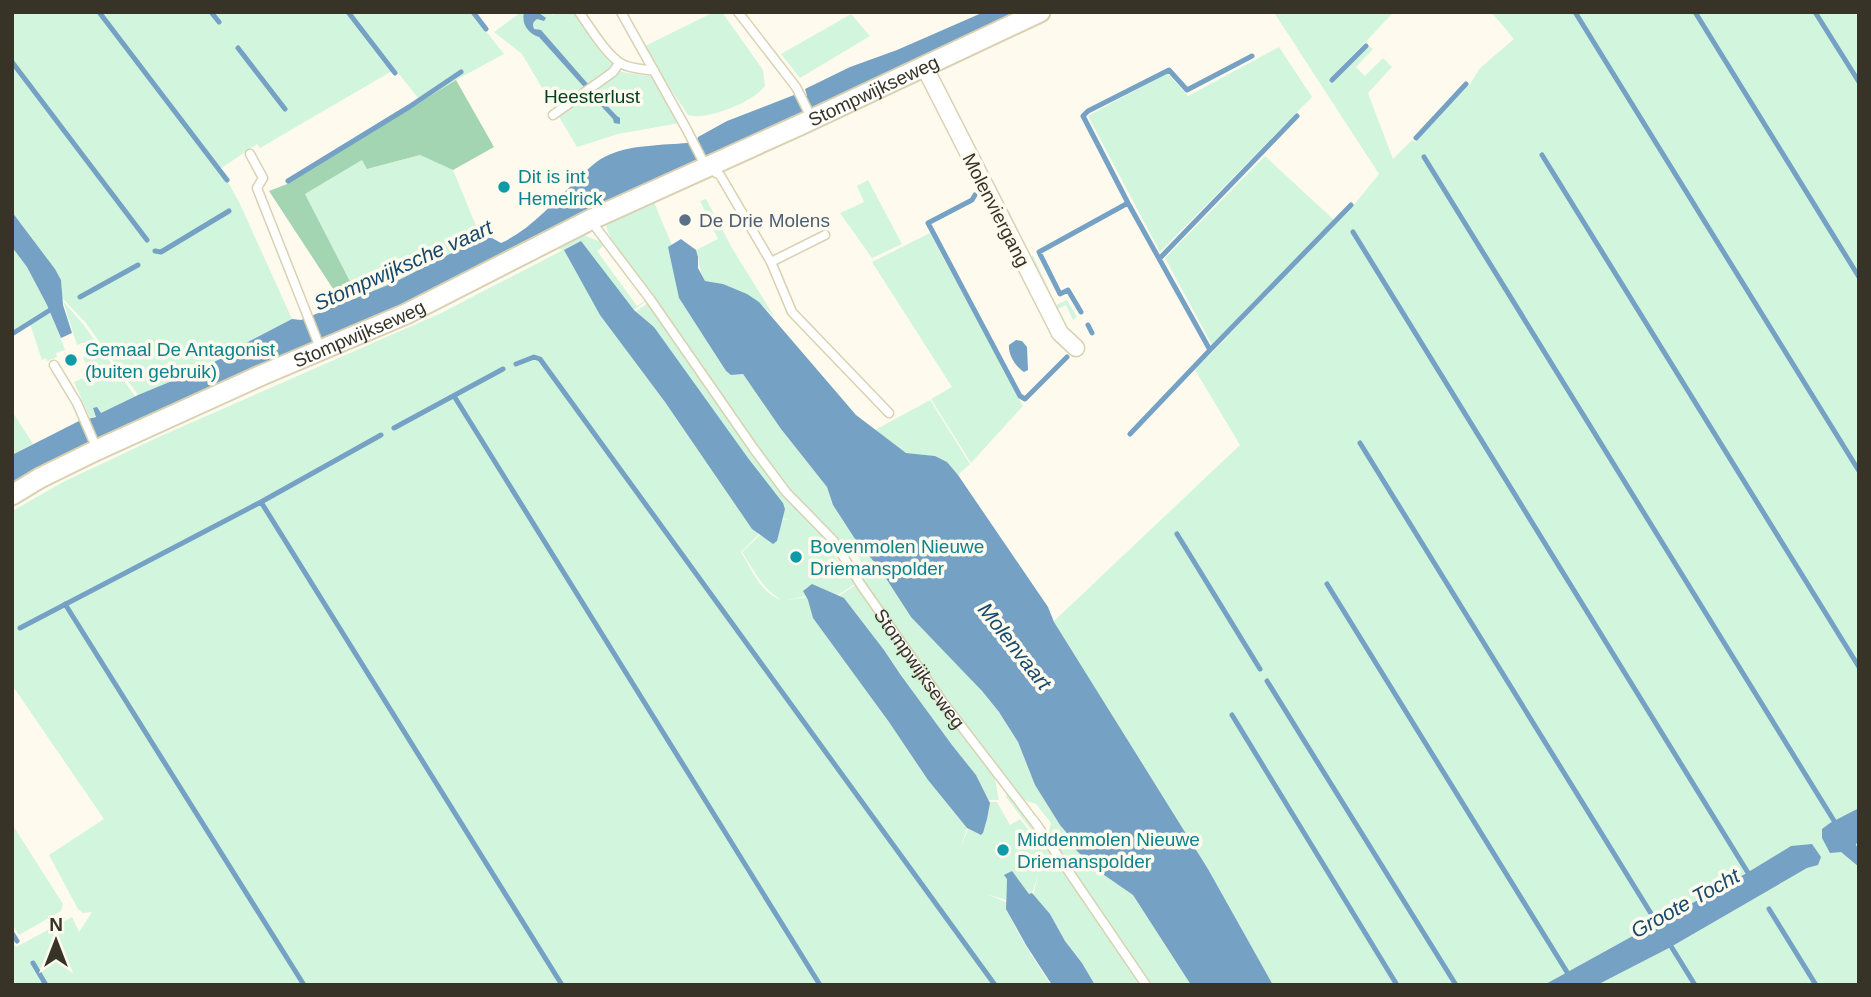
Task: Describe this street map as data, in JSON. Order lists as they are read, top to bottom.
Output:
{
  "streets": {
    "street": ["Stompwijkseweg", "Molenviergang"]
  },
  "crossings": [
    ["Stompwijkseweg", "Molenviergang"]
  ],
  "water": ["Stompwijksche vaart", "Molenvaart", "Groote Tocht"],
  "parks": ["Heesterlust"],
  "places": [
    "Dit is int Hemelrick",
    "De Drie Molens",
    "Gemaal De Antagonist (buiten gebruik)",
    "Bovenmolen Nieuwe Driemanspolder",
    "Middenmolen Nieuwe Driemanspolder"
  ],
  "north": "top"
}
